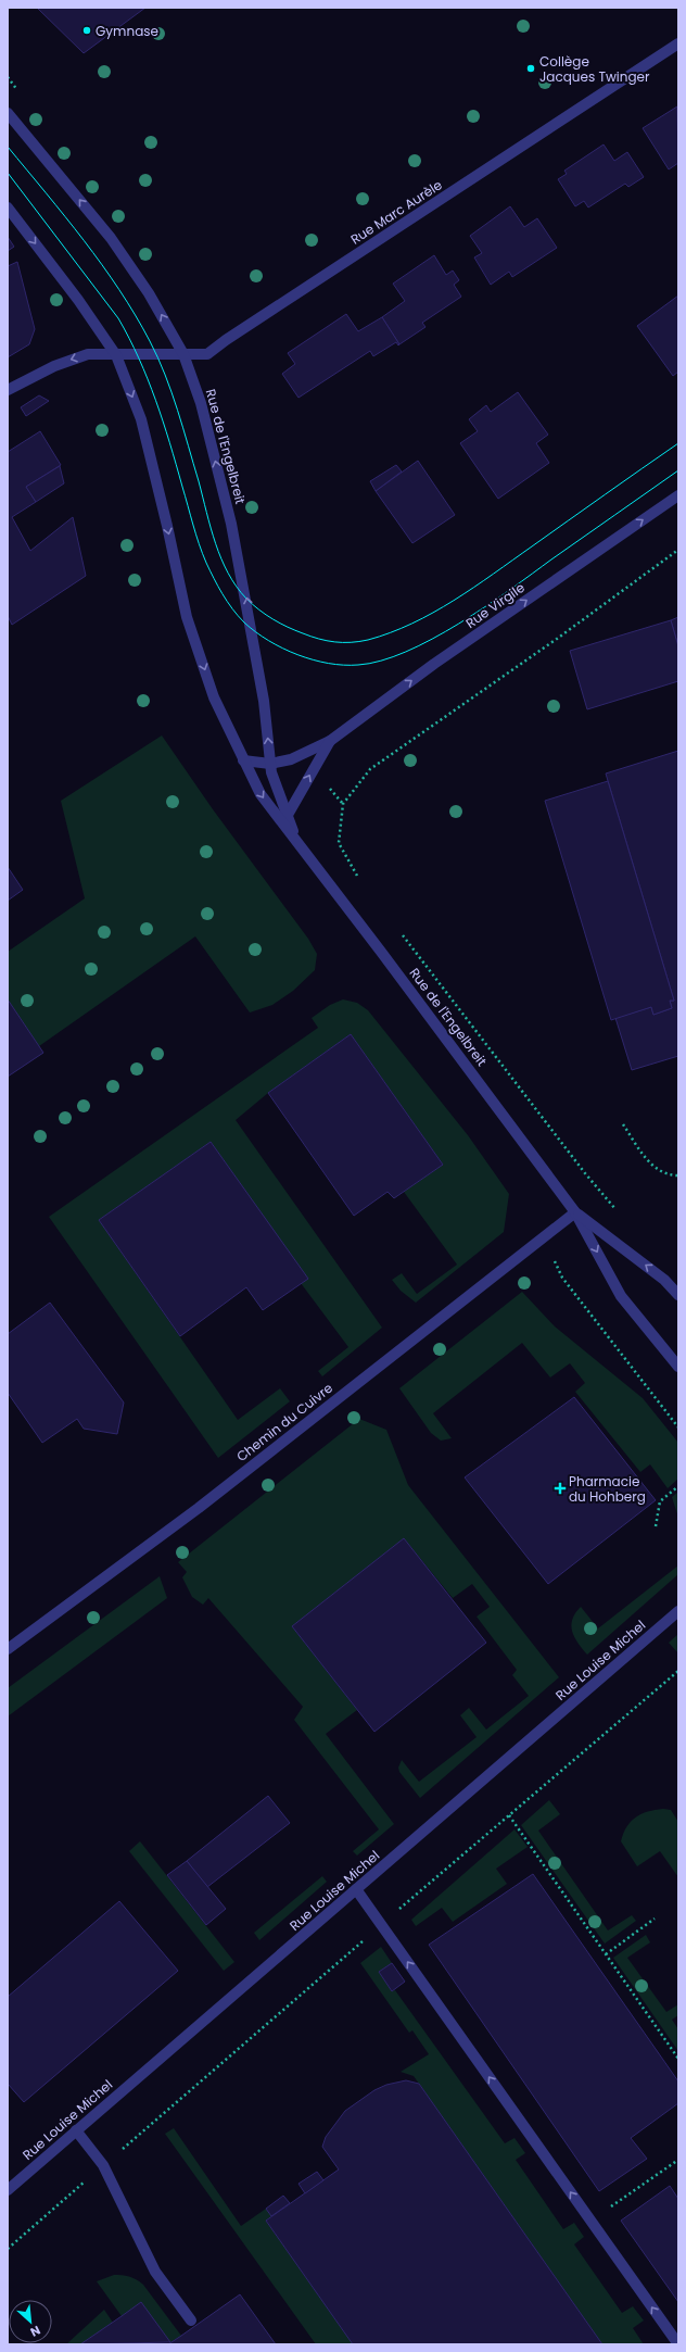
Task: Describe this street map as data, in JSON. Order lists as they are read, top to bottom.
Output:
{
  "streets": {
    "street": [
      "Rue Marc Aurèle",
      "Rue de l'Engelbreit",
      "Rue Virgile",
      "Chemin du Cuivre",
      "Rue Louise Michel"
    ]
  },
  "crossings": [
    ["Rue Marc Aurèle", "Rue de l'Engelbreit"],
    ["Rue de l'Engelbreit", "Rue Virgile"],
    ["Rue de l'Engelbreit", "Chemin du Cuivre"]
  ],
  "one_way": ["Rue Virgile"],
  "places": {
    "other": ["Gymnase", "Collège Jacques Twinger"],
    "health": ["Pharmacie du Hohberg"]
  },
  "north": "bottom right"
}
